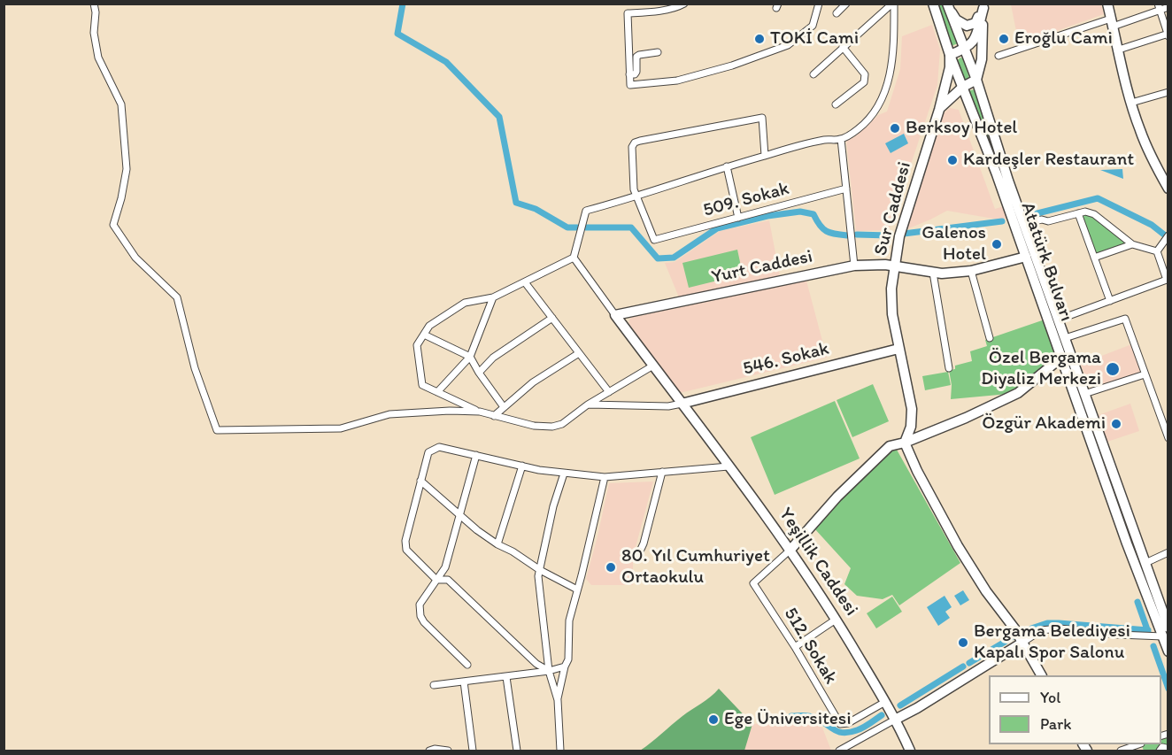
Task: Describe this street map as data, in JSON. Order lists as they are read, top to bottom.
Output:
{
  "streets": {
    "main road": [
      "Sur Caddesi",
      "Atatürk Bulvarı",
      "Yurt Caddesi",
      "546. Sokak",
      "Yeşillik Caddesi"
    ],
    "street": ["509. Sokak", "512. Sokak"]
  },
  "crossings": [
    ["Sur Caddesi", "Atatürk Bulvarı"],
    ["Sur Caddesi", "Yurt Caddesi"],
    ["Sur Caddesi", "546. Sokak"],
    ["Atatürk Bulvarı", "Yurt Caddesi"],
    ["546. Sokak", "Yeşillik Caddesi"],
    ["Yeşillik Caddesi", "512. Sokak"]
  ],
  "places": [
    "TOKİ Cami",
    "Eroğlu Cami",
    "Berksoy Hotel",
    "Kardeşler Restaurant",
    "Galenos Hotel",
    "Özel Bergama Diyaliz Merkezi",
    "Özgür Akademi",
    "80. Yıl Cumhuriyet Ortaokulu",
    "Bergama Belediyesi Kapalı Spor Salonu",
    "Ege Üniversitesi"
  ],
  "legend": ["Yol", "Park"]
}
